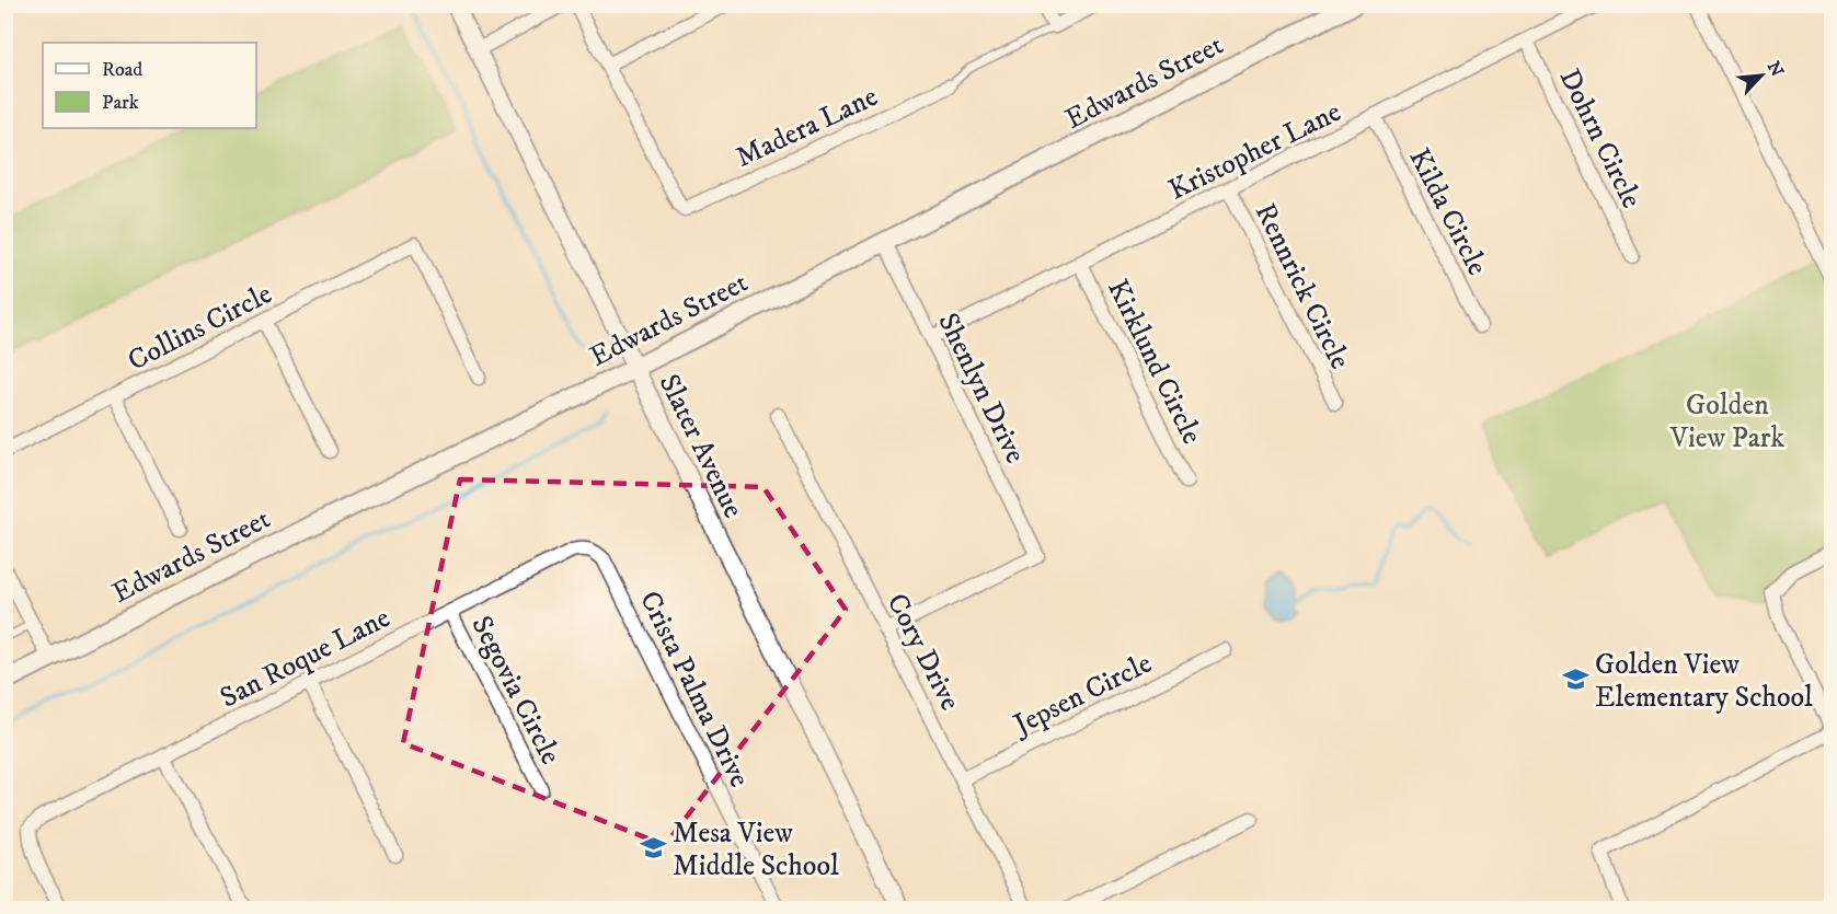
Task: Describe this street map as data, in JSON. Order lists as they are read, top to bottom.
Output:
{
  "streets": {
    "main road": ["Edwards Street"],
    "street": [
      "Madera Lane",
      "Dohrn Circle",
      "Kristopher Lane",
      "Kilda Circle",
      "Rennrick Circle",
      "Collins Circle",
      "Kirklund Circle",
      "Shenlyn Drive",
      "Slater Avenue",
      "Cory Drive",
      "San Roque Lane",
      "Crista Palma Drive",
      "Segovia Circle",
      "Jepsen Circle"
    ]
  },
  "crossings": [
    ["Edwards Street", "Shenlyn Drive"],
    ["Edwards Street", "Slater Avenue"],
    ["Dohrn Circle", "Kristopher Lane"],
    ["Kristopher Lane", "Kilda Circle"],
    ["Kristopher Lane", "Rennrick Circle"],
    ["Kristopher Lane", "Kirklund Circle"],
    ["Kristopher Lane", "Shenlyn Drive"],
    ["Shenlyn Drive", "Cory Drive"],
    ["Cory Drive", "Jepsen Circle"],
    ["San Roque Lane", "Crista Palma Drive"],
    ["San Roque Lane", "Segovia Circle"]
  ],
  "parks": ["Golden View Park"],
  "places": {
    "school or university": ["Golden View Elementary School", "Mesa View Middle School"]
  },
  "legend": ["Road", "Park"],
  "north": "top right"
}
